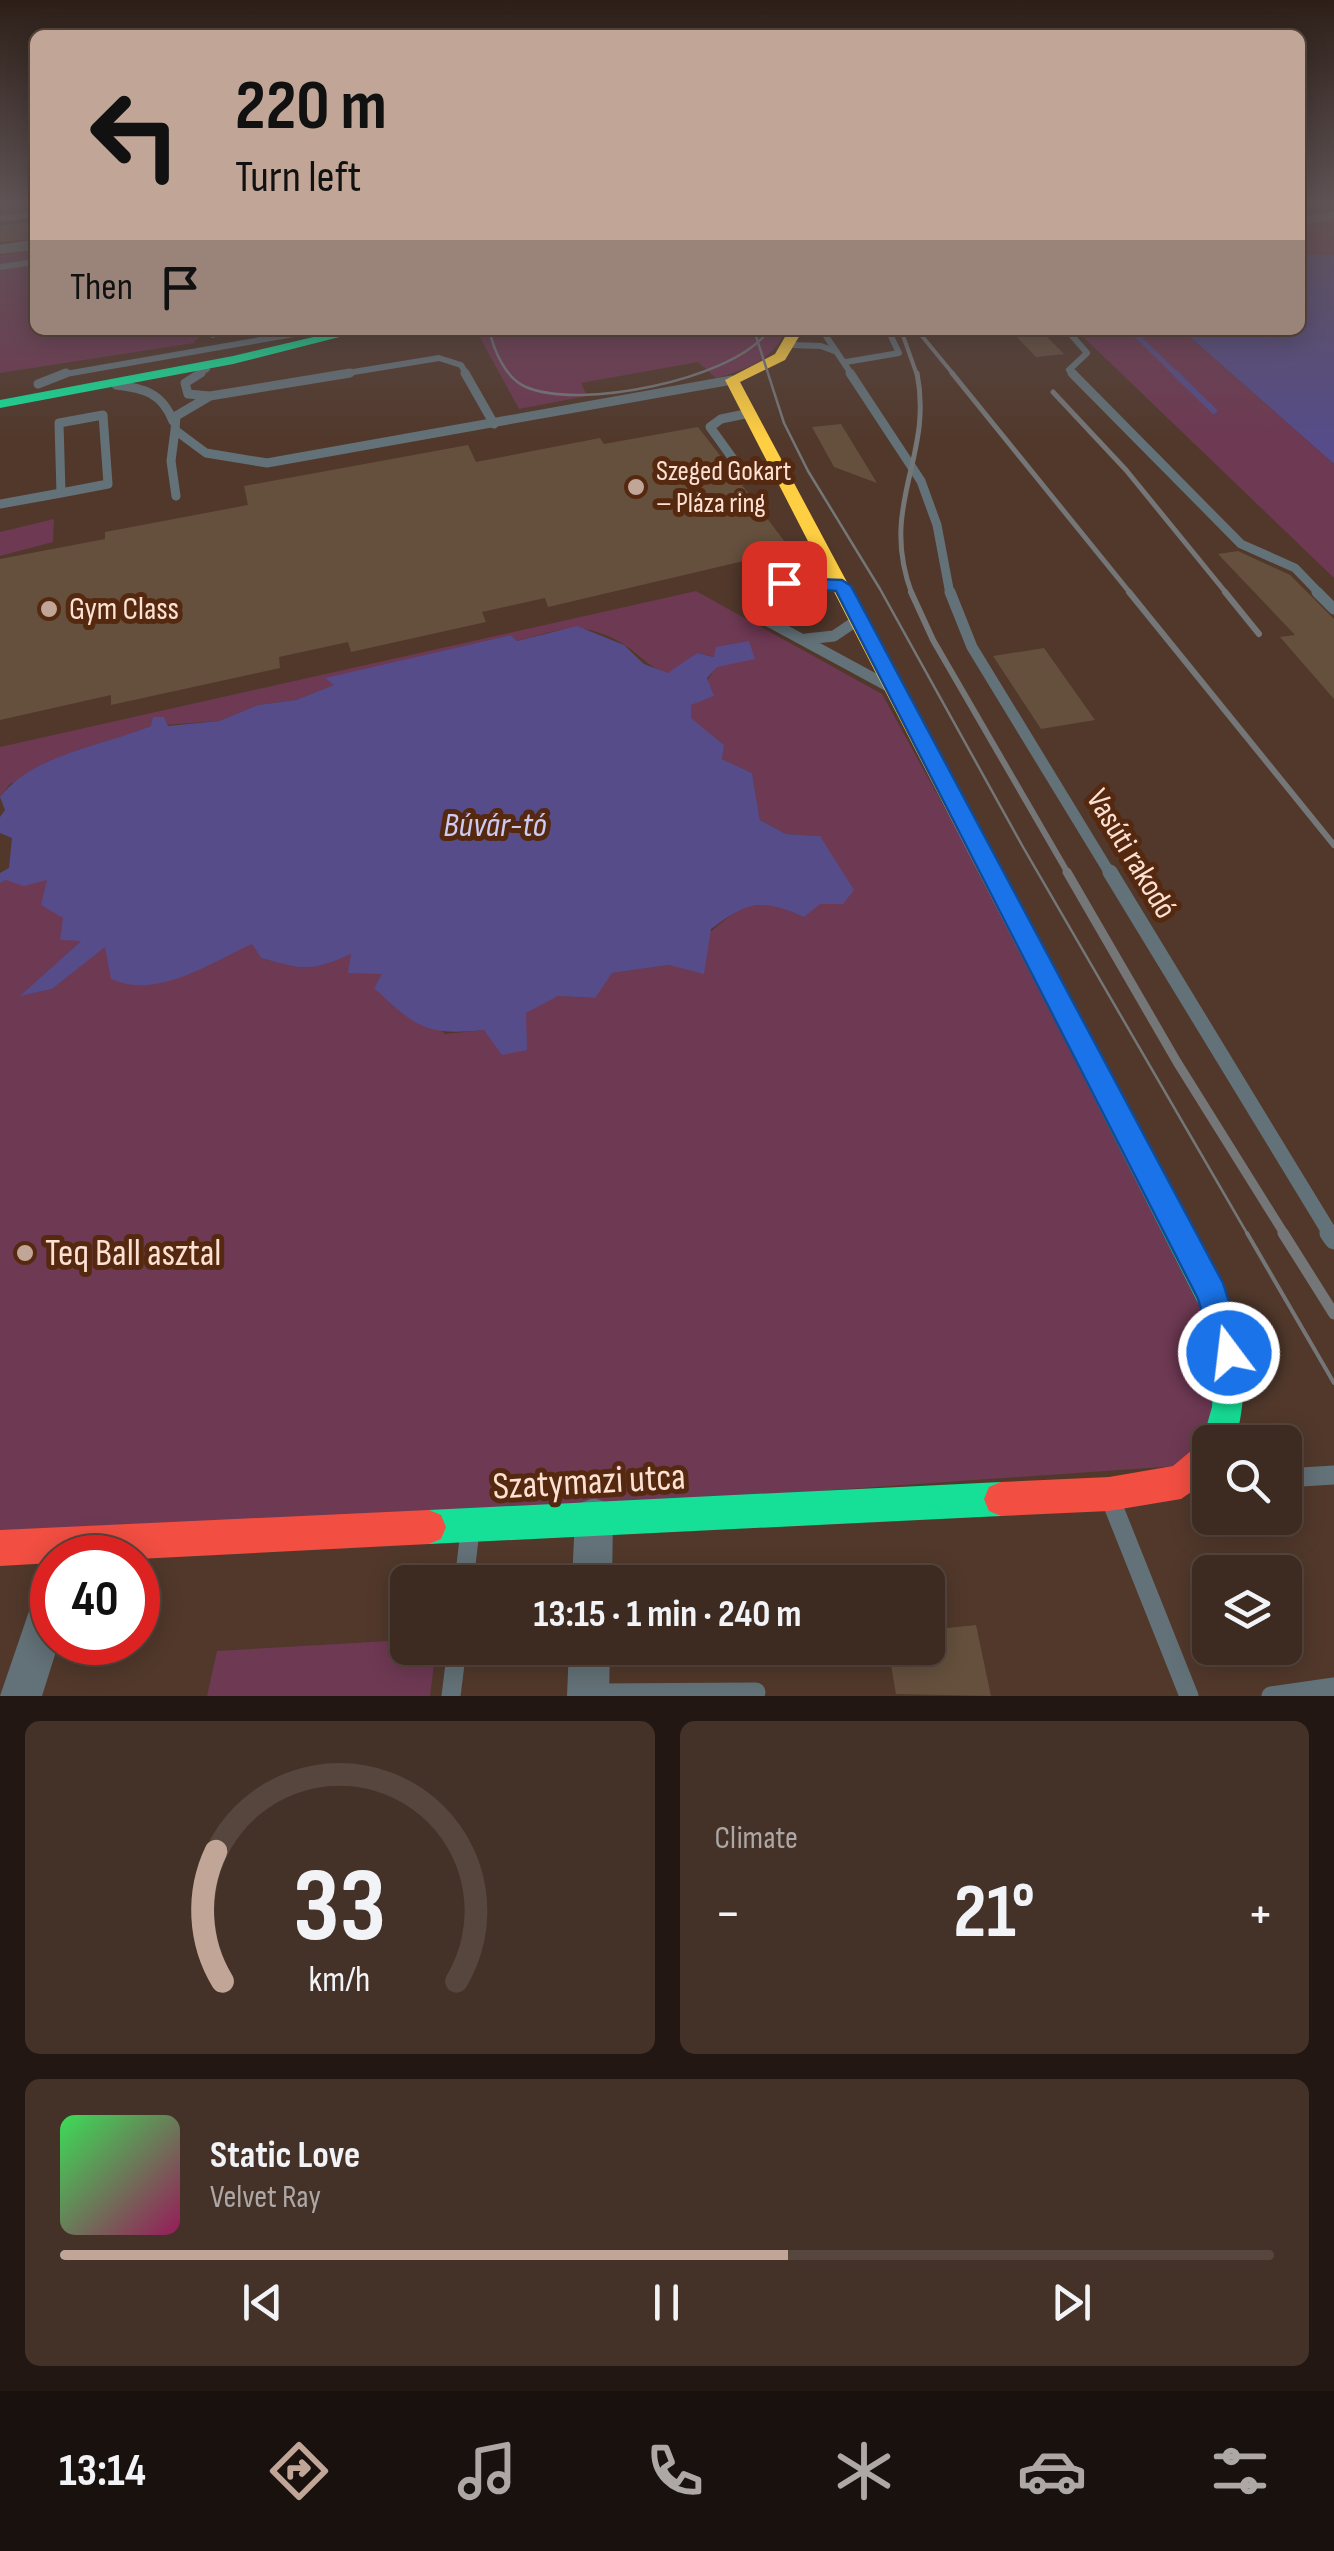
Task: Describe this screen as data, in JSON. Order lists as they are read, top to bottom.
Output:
{
  "streets": {
    "street": ["Szatymazi utca"],
    "lane": ["Vasúti rakodó"]
  },
  "water": ["Búvár-tó"],
  "places": ["Szeged Gokart – Pláza ring", "Gym Class", "Teq Ball asztal"],
  "page": {
    "turn": ["220 m", "Turn left"],
    "then": "Then",
    "limit": "40",
    "trip": "13:15 · 1 min · 240 m",
    "tile": "Climate",
    "heat": ["−", "21°", "+"],
    "song": ["Static Love", "Velvet Ray"],
    "tabs": "13:14",
    "gauge": ["33", "km/h"]
  }
}
